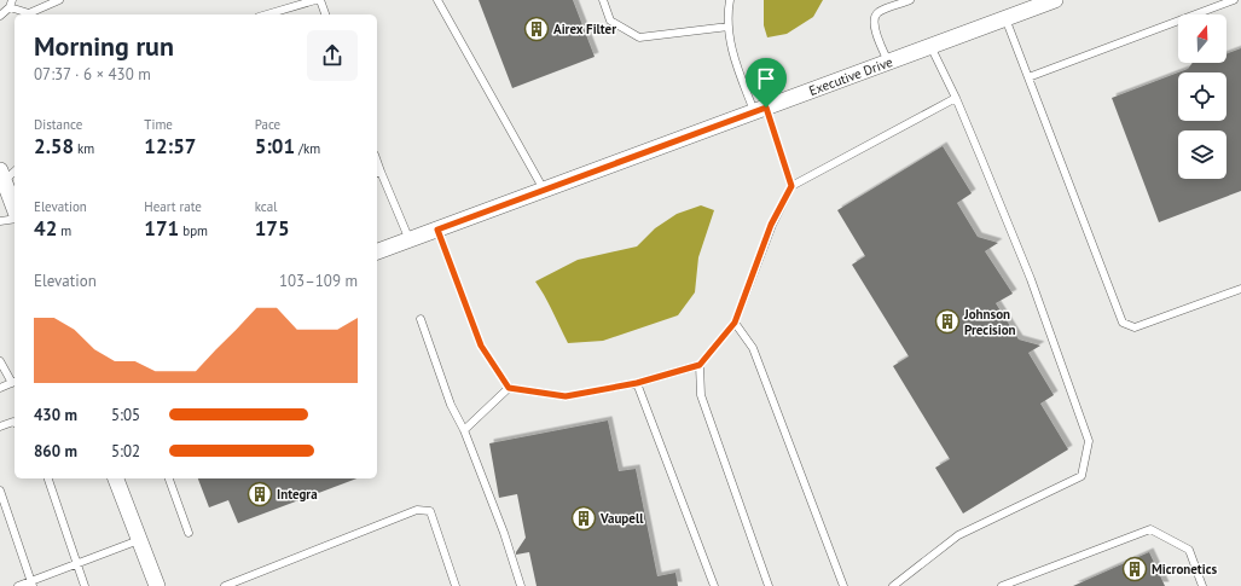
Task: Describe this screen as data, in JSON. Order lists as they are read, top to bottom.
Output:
{
  "streets": {
    "street": ["Executive Drive"]
  },
  "places": {
    "building": [
      "Airex Filter",
      "Johnson Precision",
      "Integra",
      "Vaupell",
      "Micronetics"
    ]
  },
  "north": "top",
  "page": {
    "heading": ["Morning run", "07:37 · 6 × 430 m"],
    "stats": [
      ["Distance", "2.58 km"],
      ["Time", "12:57"],
      ["Pace", "5:01 /km"],
      ["Elevation", "42 m"],
      ["Heart rate", "171 bpm"],
      ["kcal", "175"]
    ],
    "chart": ["Elevation", "103–109 m"],
    "list": [
      {
        "name": "430 m",
        "note": "5:05"
      },
      {
        "name": "860 m",
        "note": "5:02"
      }
    ]
  }
}
